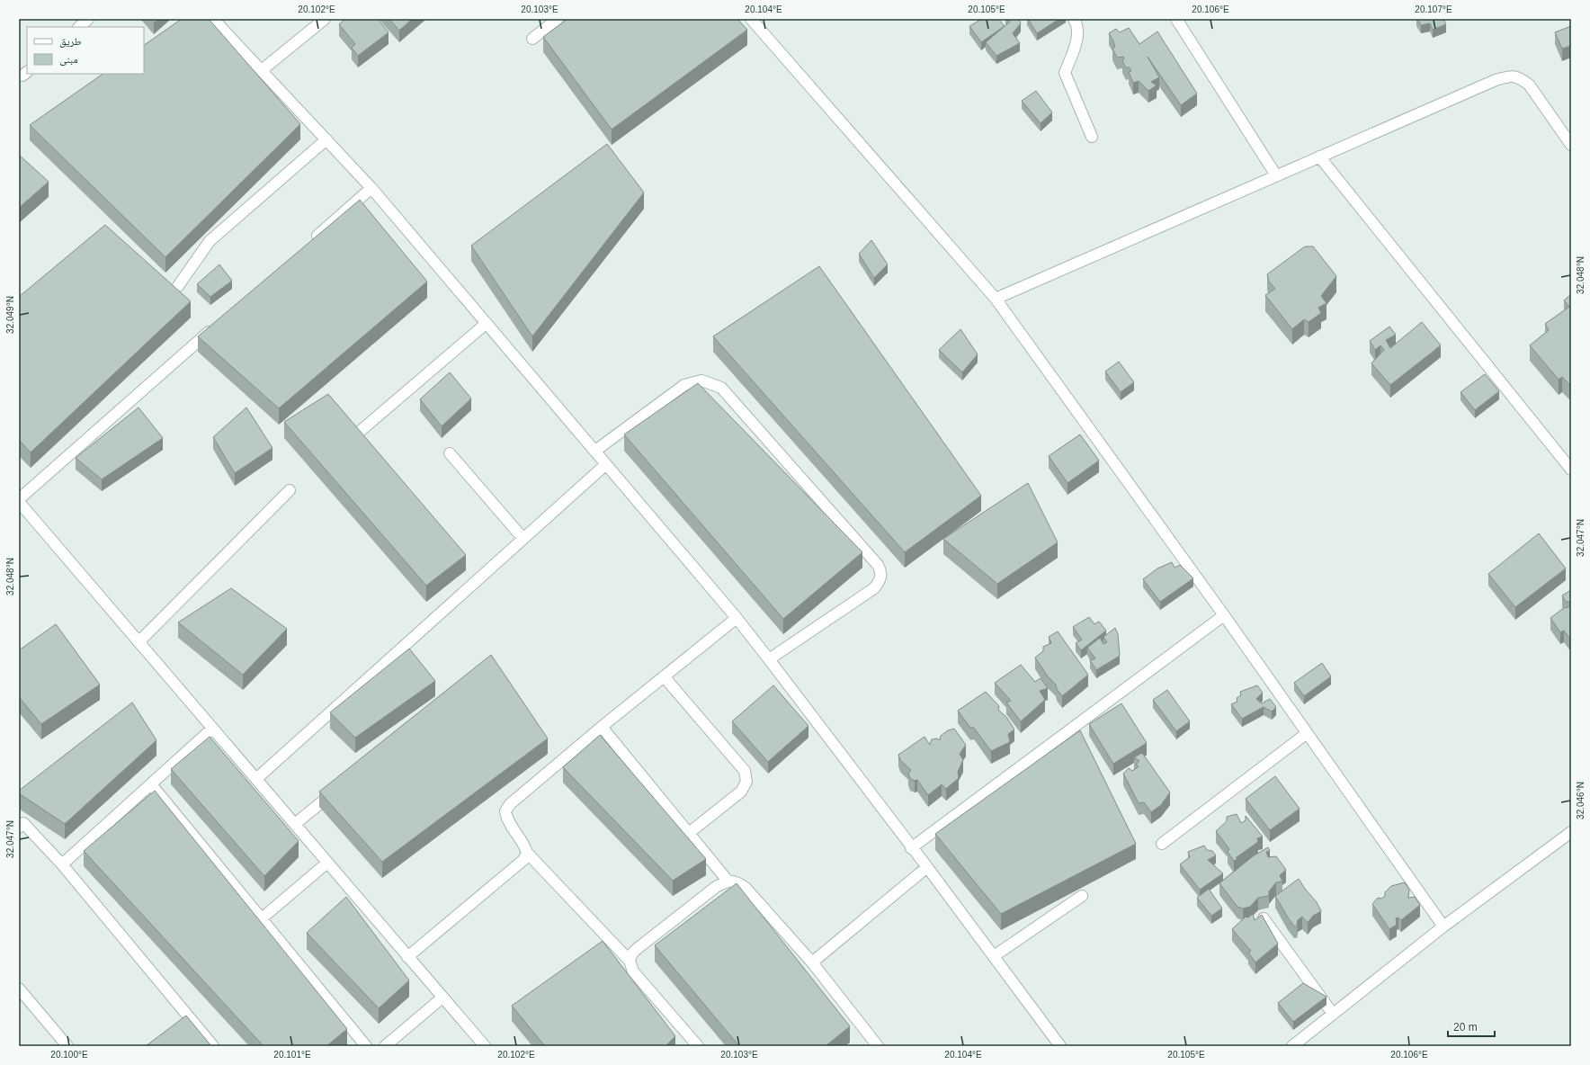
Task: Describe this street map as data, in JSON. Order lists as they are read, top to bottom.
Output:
{
  "legend": ["طريق", "مبنى"],
  "scale_bar": "20 m",
  "coordinates": [
    "20.102°E",
    "20.103°E",
    "20.104°E",
    "20.105°E",
    "20.106°E",
    "20.107°E",
    "32.048°N",
    "32.049°N",
    "32.047°N",
    "32.046°N",
    "20.100°E",
    "20.101°E"
  ]
}
